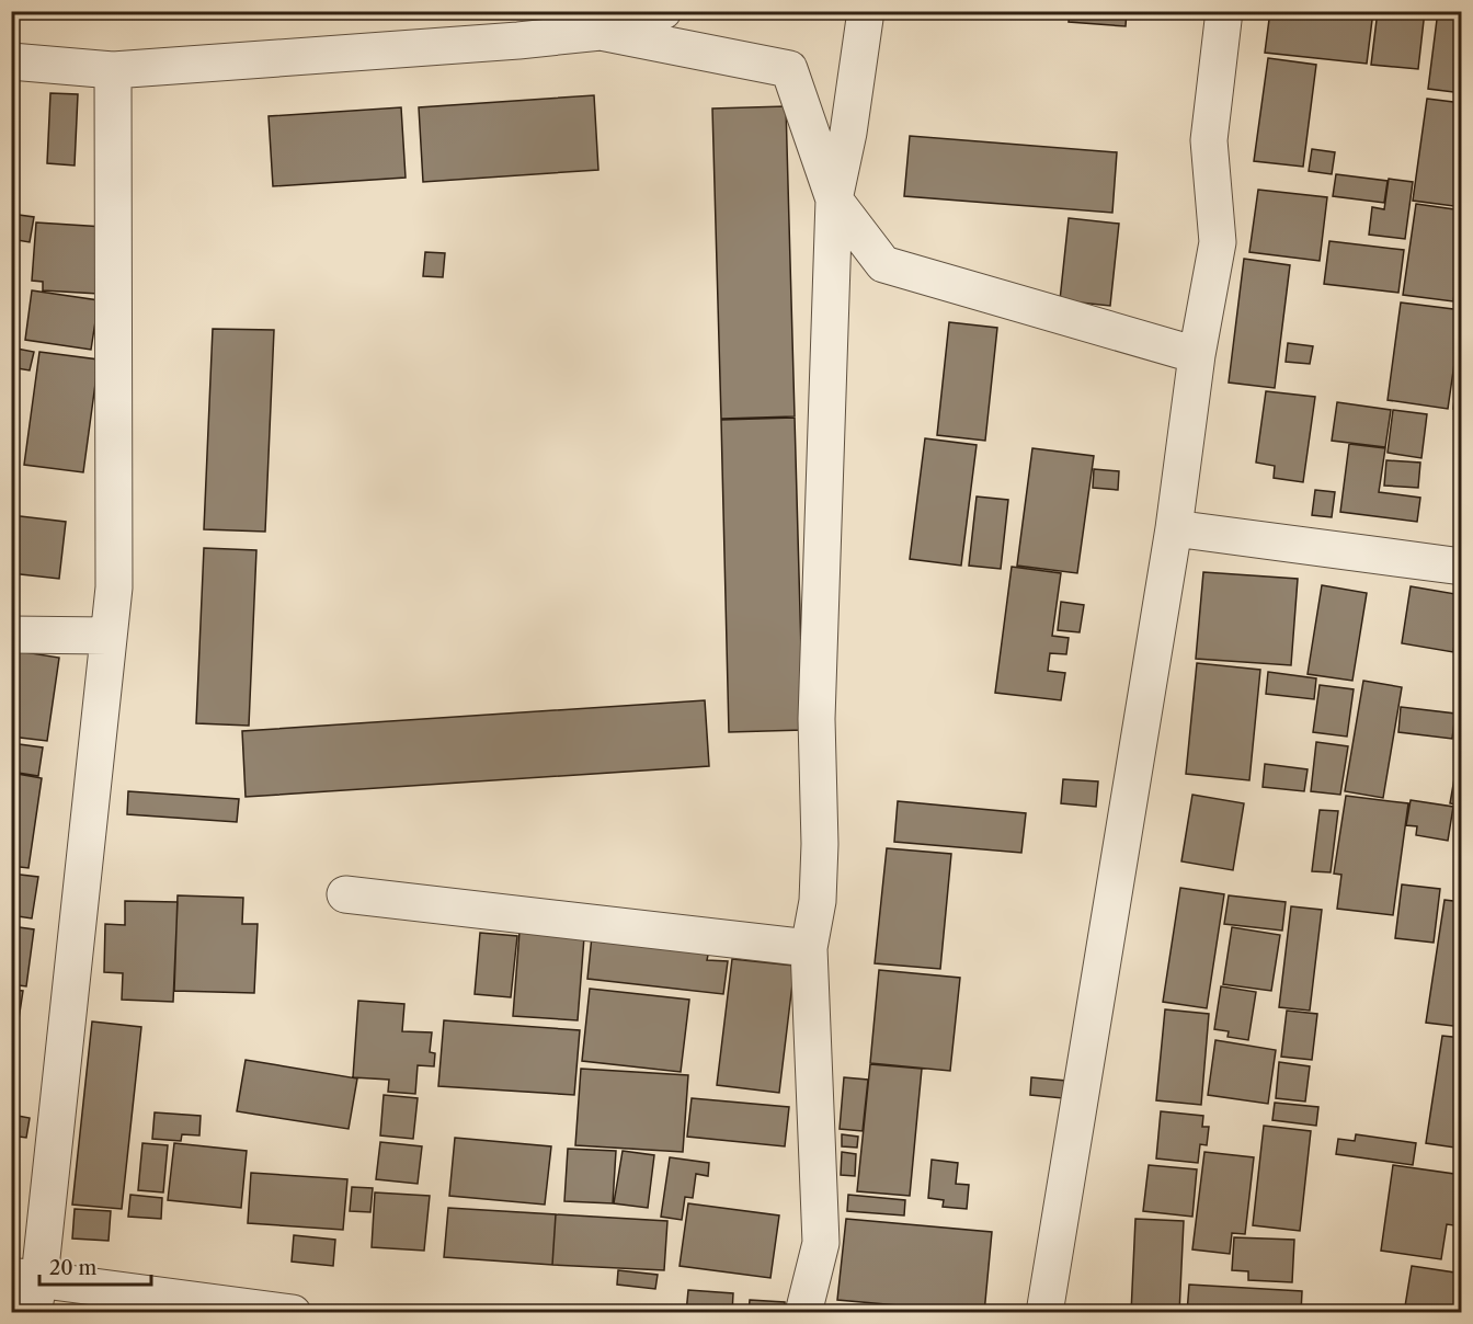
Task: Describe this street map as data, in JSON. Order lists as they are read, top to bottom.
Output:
{
  "scale_bar": "20 m"
}
